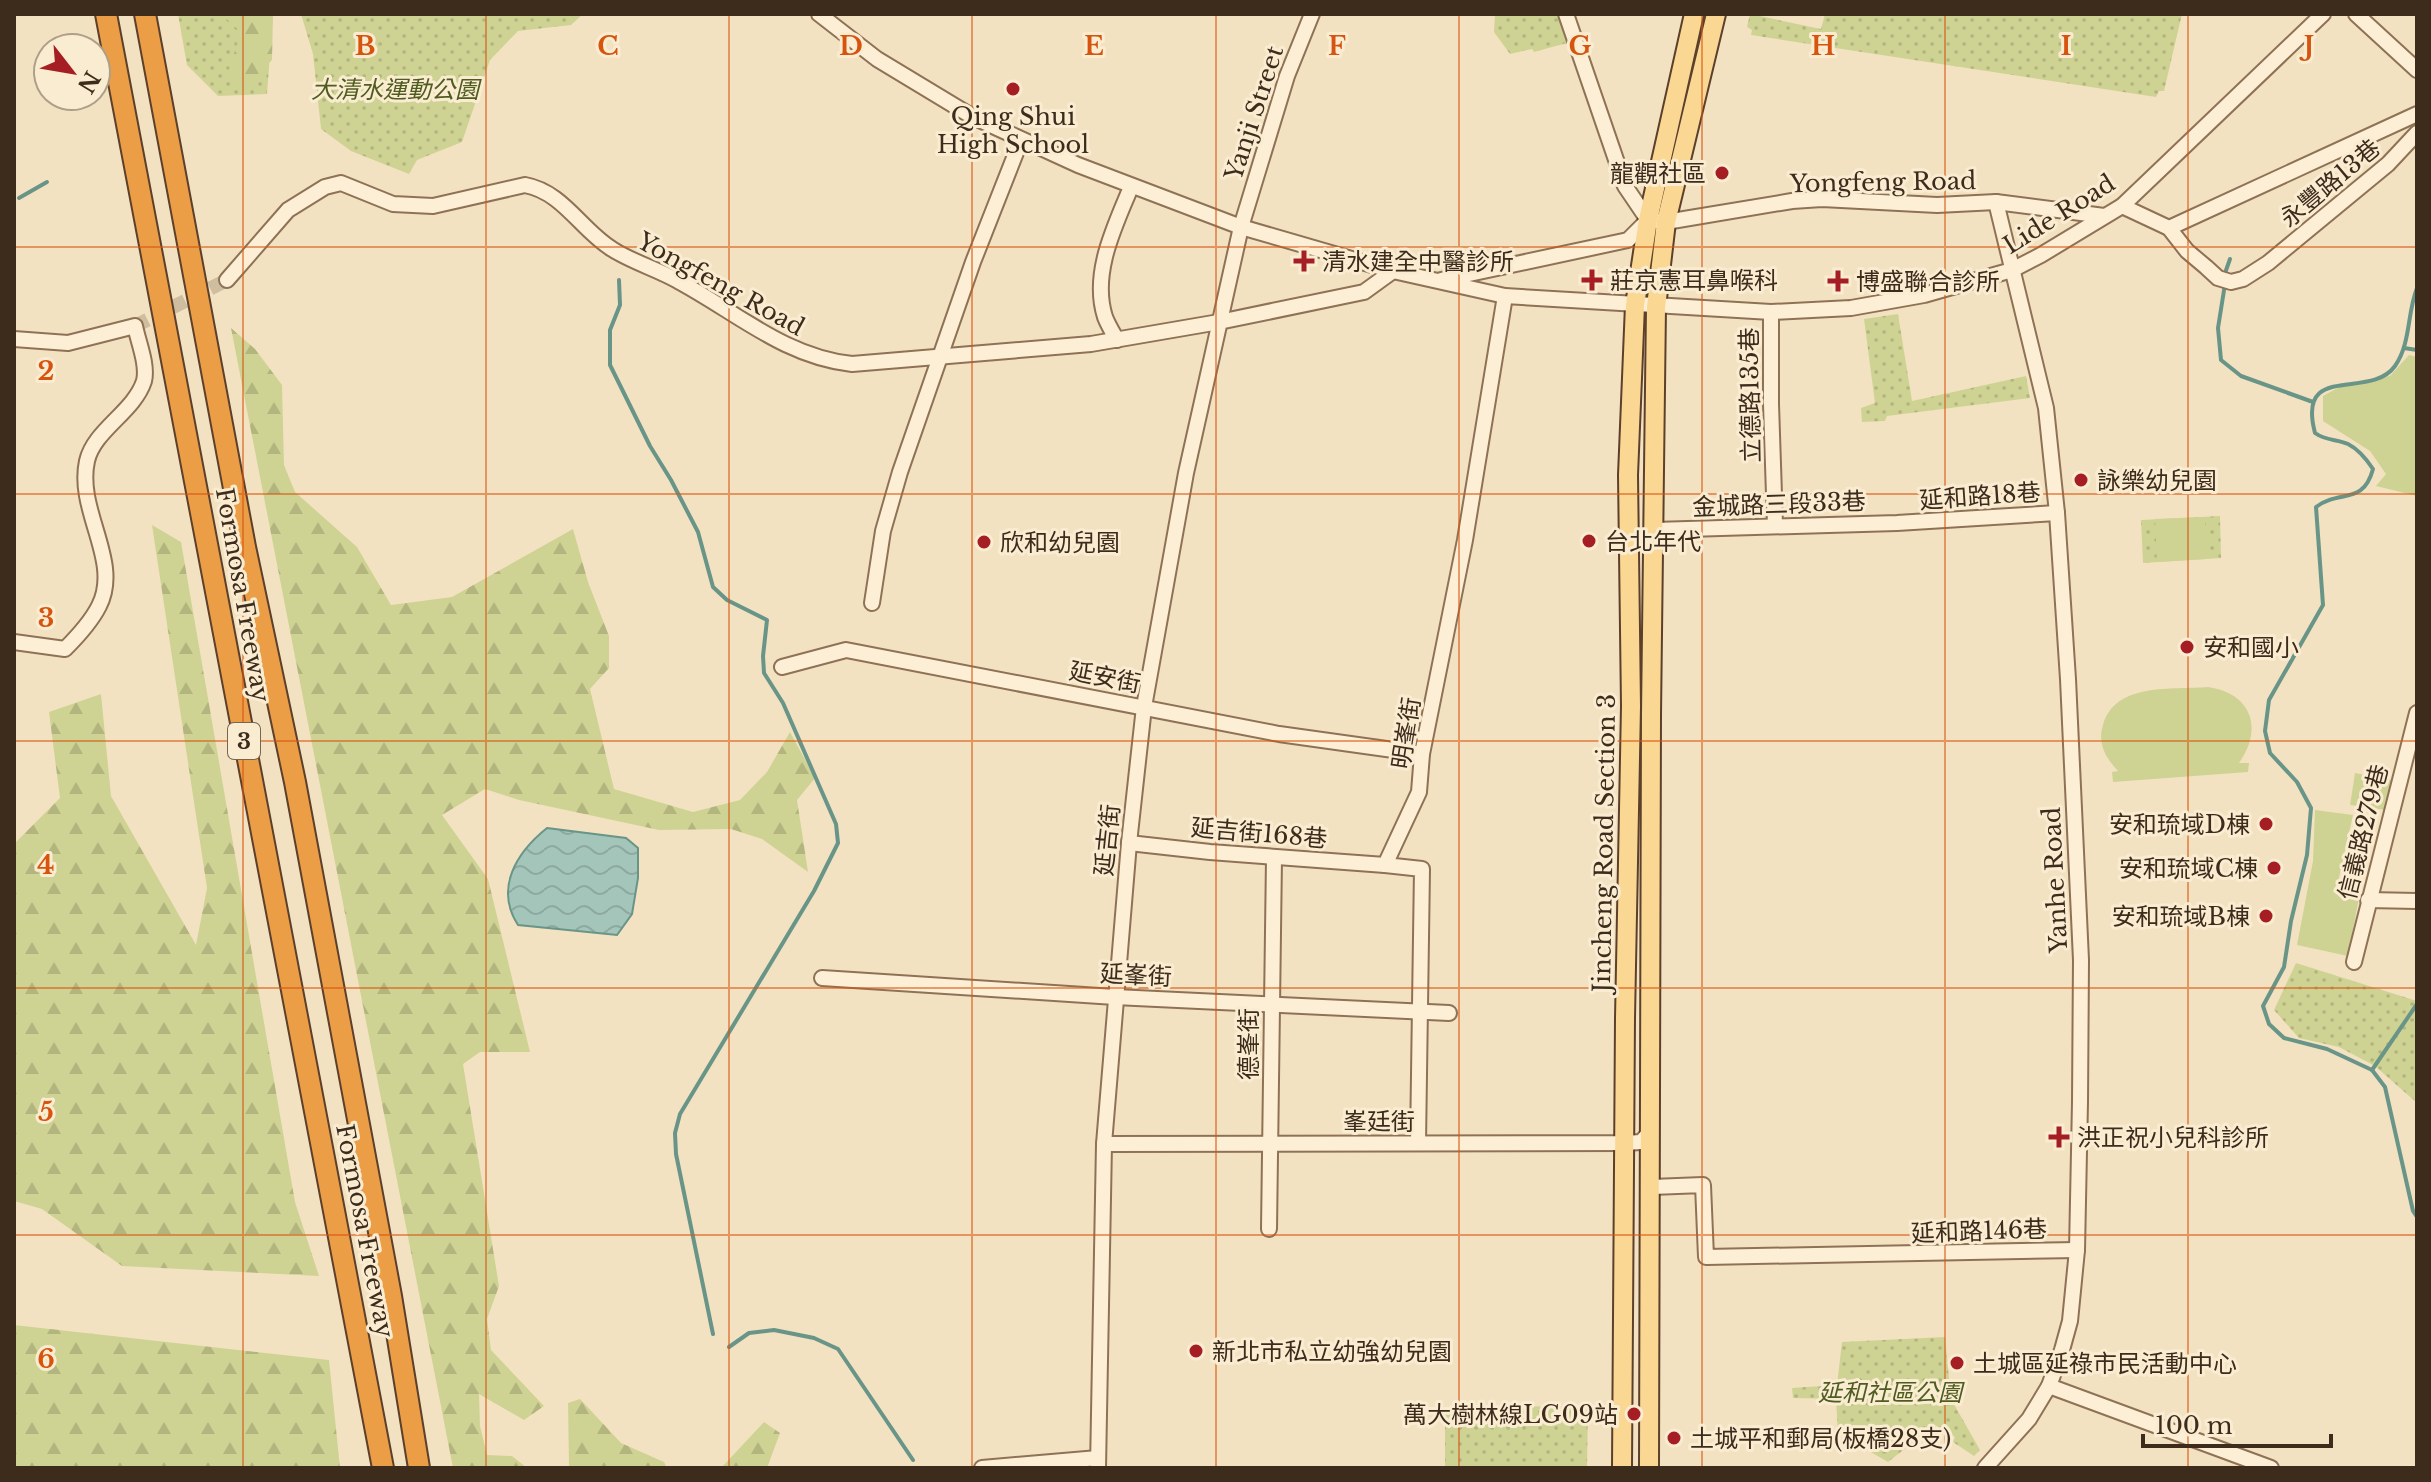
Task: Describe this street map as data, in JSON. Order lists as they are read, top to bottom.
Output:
{
  "streets": {
    "highway": ["Formosa Freeway", "3"],
    "main road": ["Jincheng Road Section 3"],
    "street": [
      "Yanji Street",
      "Yongfeng Road",
      "永豐路13巷",
      "Lide Road",
      "立德路135巷",
      "延和路18巷",
      "金城路三段33巷",
      "延安街",
      "明峯街",
      "信義路279巷",
      "延吉街168巷",
      "延吉街",
      "Yanhe Road",
      "延峯街",
      "德峯街",
      "峯廷街",
      "延和路146巷"
    ]
  },
  "crossings": [
    ["Yanji Street", "Lide Road"],
    ["Yanji Street", "延吉街"],
    ["Yongfeng Road", "Lide Road"],
    ["Yongfeng Road", "延吉街"],
    ["Yongfeng Road", "Jincheng Road Section 3"],
    ["Yongfeng Road", "Yanhe Road"],
    ["Lide Road", "立德路135巷"],
    ["Lide Road", "明峯街"],
    ["Lide Road", "延吉街"],
    ["Lide Road", "Jincheng Road Section 3"],
    ["Lide Road", "Yanhe Road"],
    ["立德路135巷", "金城路三段33巷"],
    ["延和路18巷", "金城路三段33巷"],
    ["延和路18巷", "Yanhe Road"],
    ["金城路三段33巷", "Jincheng Road Section 3"],
    ["延安街", "明峯街"],
    ["延安街", "延吉街"],
    ["明峯街", "延吉街168巷"],
    ["延吉街168巷", "延吉街"],
    ["延吉街168巷", "德峯街"],
    ["延吉街", "延峯街"],
    ["延吉街", "峯廷街"],
    ["Jincheng Road Section 3", "峯廷街"],
    ["Jincheng Road Section 3", "延和路146巷"],
    ["Yanhe Road", "延和路146巷"],
    ["延峯街", "德峯街"],
    ["德峯街", "峯廷街"]
  ],
  "parks": ["大清水運動公園", "延和社區公園"],
  "places": {
    "other": [
      "Qing Shui High School",
      "龍觀社區",
      "詠樂幼兒園",
      "台北年代",
      "欣和幼兒園",
      "安和國小",
      "安和琉域D棟",
      "安和琉域C棟",
      "安和琉域B棟",
      "新北市私立幼強幼兒園",
      "土城區延祿市民活動中心",
      "萬大樹林線LG09站",
      "土城平和郵局(板橋28支)"
    ],
    "health": [
      "清水建全中醫診所",
      "莊京憲耳鼻喉科",
      "博盛聯合診所",
      "洪正祝小兒科診所"
    ]
  },
  "scale_bar": "100 m",
  "north": "bottom right",
  "grid": {
    "columns": [
      "B",
      "C",
      "D",
      "E",
      "F",
      "G",
      "H",
      "I",
      "J"
    ],
    "rows": [
      "2",
      "3",
      "4",
      "5",
      "6"
    ]
  }
}
